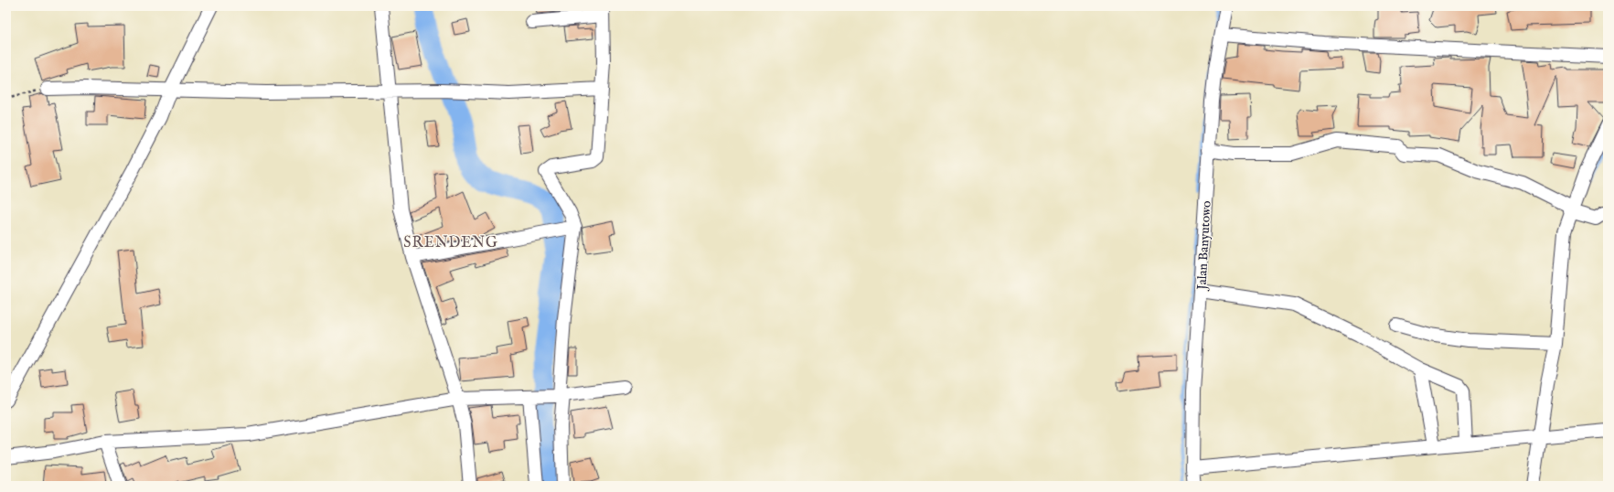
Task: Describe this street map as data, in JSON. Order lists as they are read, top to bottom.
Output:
{
  "streets": {
    "street": ["Jalan Banyutowo"]
  },
  "districts": ["SRENDENG"]
}
